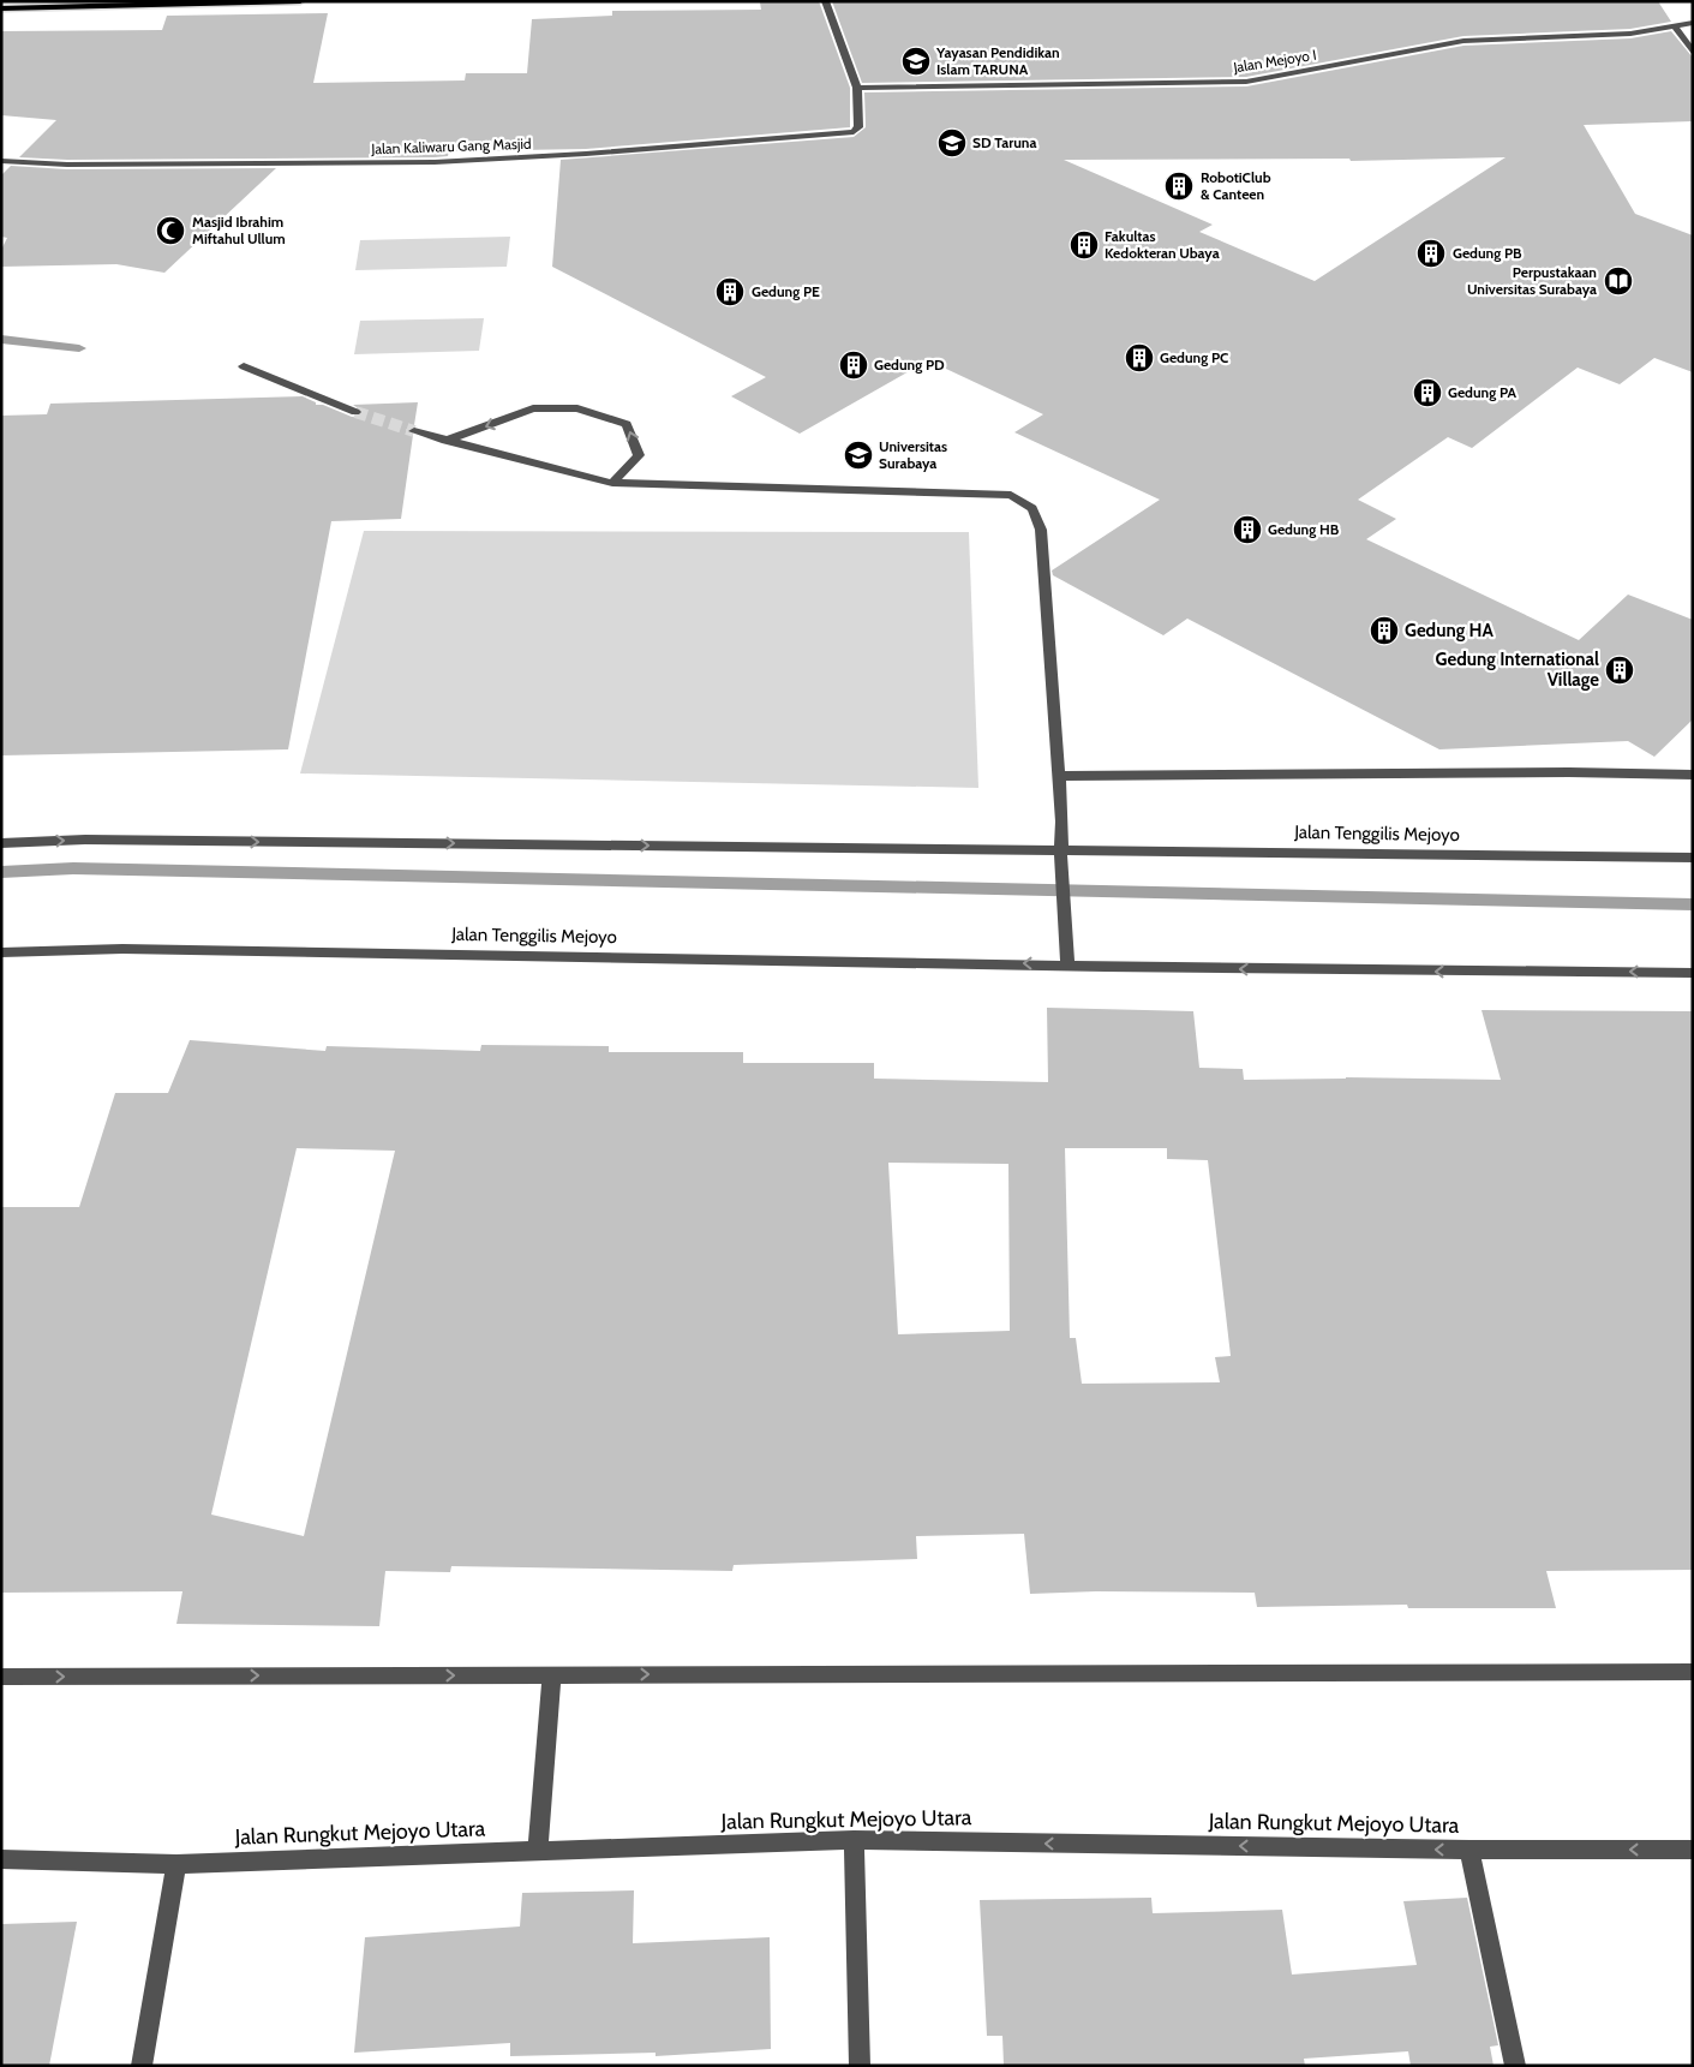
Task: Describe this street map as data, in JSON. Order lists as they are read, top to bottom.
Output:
{
  "streets": {
    "street": [
      "Jalan Mejoyo I",
      "Jalan Kaliwaru Gang Masjid",
      "Jalan Tenggilis Mejoyo",
      "Jalan Rungkut Mejoyo Utara"
    ]
  },
  "crossings": [
    ["Jalan Mejoyo I", "Jalan Kaliwaru Gang Masjid"]
  ],
  "one_way": ["Jalan Rungkut Mejoyo Utara"],
  "places": {
    "school or university": ["Yayasan Pendidikan Islam TARUNA", "SD Taruna", "Universitas Surabaya"],
    "building": [
      "RobotiClub & Canteen",
      "Fakultas Kedokteran Ubaya",
      "Gedung PB",
      "Gedung PE",
      "Gedung PC",
      "Gedung PD",
      "Gedung PA",
      "Gedung HB",
      "Gedung HA",
      "Gedung International Village"
    ],
    "mosque": ["Masjid Ibrahim Miftahul Ullum"],
    "library": ["Perpustakaan Universitas Surabaya"]
  }
}
